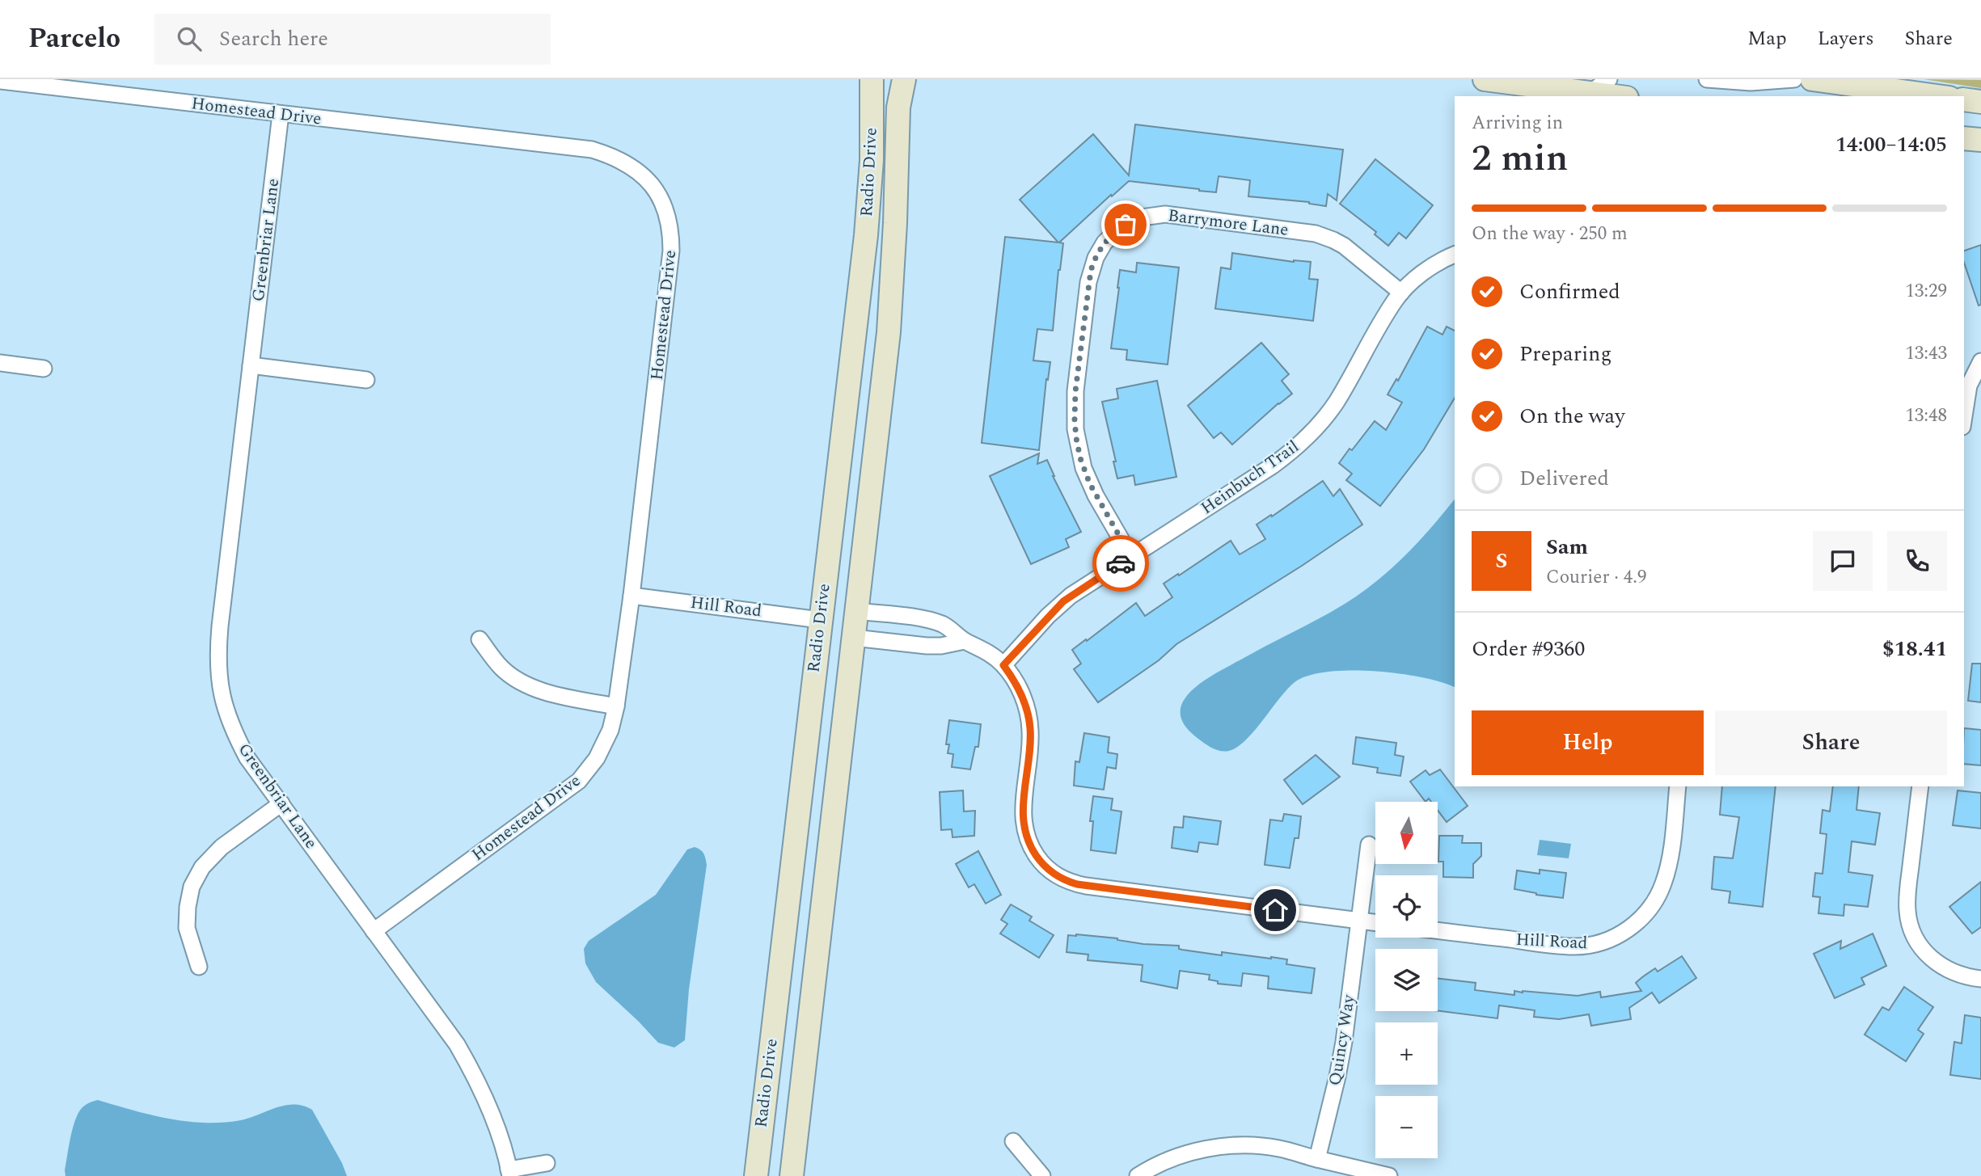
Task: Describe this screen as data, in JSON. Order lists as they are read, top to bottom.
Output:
{
  "streets": {
    "main road": ["Radio Drive"],
    "street": [
      "Homestead Drive",
      "Barrymore Lane",
      "Greenbriar Lane",
      "Heinbuch Trail",
      "Hill Road",
      "Quincy Way"
    ]
  },
  "crossings": [
    ["Homestead Drive", "Greenbriar Lane"],
    ["Homestead Drive", "Hill Road"],
    ["Radio Drive", "Hill Road"],
    ["Barrymore Lane", "Heinbuch Trail"]
  ],
  "north": "bottom",
  "page": {
    "header": "Parcelo",
    "search": "Search here",
    "nav": ["Map", "Layers", "Share"],
    "heading": ["2 min", "Arriving in", "14:00–14:05"],
    "panel": [
      "Sam",
      "Courier · 4.9",
      "Order #9360",
      "$18.41"
    ],
    "bar": "On the way · 250 m",
    "list": [
      ["Confirmed", "13:29"],
      ["Preparing", "13:43"],
      ["On the way", "13:48"],
      "Delivered"
    ],
    "round": "S",
    "buttons": ["Help", "Share"],
    "map_buttons": ["+", "−"]
  }
}
